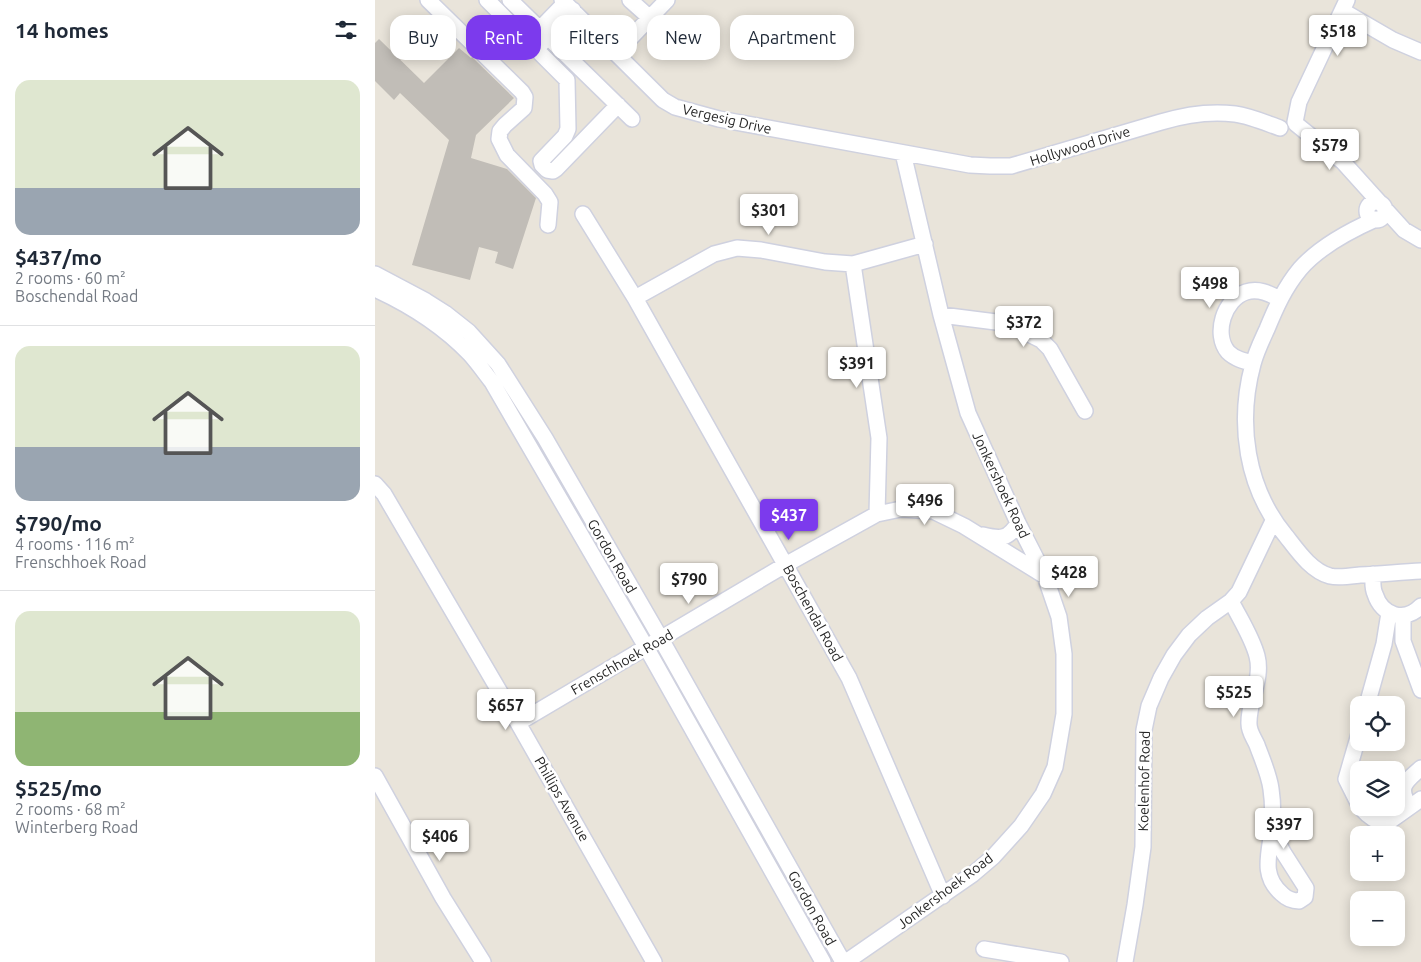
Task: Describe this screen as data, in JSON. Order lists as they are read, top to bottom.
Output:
{
  "streets": {
    "street": [
      "Vergesig Drive",
      "Hollywood Drive",
      "Jonkershoek Road",
      "Gordon Road",
      "Boschendal Road",
      "Frenschhoek Road",
      "Koelenhof Road",
      "Phillips Avenue"
    ]
  },
  "crossings": [
    ["Vergesig Drive", "Hollywood Drive"],
    ["Vergesig Drive", "Jonkershoek Road"],
    ["Hollywood Drive", "Jonkershoek Road"],
    ["Jonkershoek Road", "Gordon Road"],
    ["Jonkershoek Road", "Boschendal Road"],
    ["Jonkershoek Road", "Frenschhoek Road"],
    ["Gordon Road", "Frenschhoek Road"],
    ["Boschendal Road", "Frenschhoek Road"],
    ["Frenschhoek Road", "Phillips Avenue"]
  ],
  "page": {
    "heading": "14 homes",
    "price": [
      "$518",
      "$579",
      "$301",
      "$498",
      "$372",
      "$391",
      "$496",
      "$437",
      "$428",
      "$790",
      "$525",
      "$657",
      "$397",
      "$406"
    ],
    "chip": [
      "Buy",
      "Rent",
      "Filters",
      "New",
      "Apartment"
    ],
    "list": [
      {
        "name": "$437/mo",
        "note": "2 rooms · 60 m² · Boschendal Road"
      },
      {
        "name": "$790/mo",
        "note": "4 rooms · 116 m² · Frenschhoek Road"
      },
      {
        "name": "$525/mo",
        "note": "2 rooms · 68 m² · Winterberg Road"
      }
    ],
    "map_buttons": ["+", "−"]
  }
}
